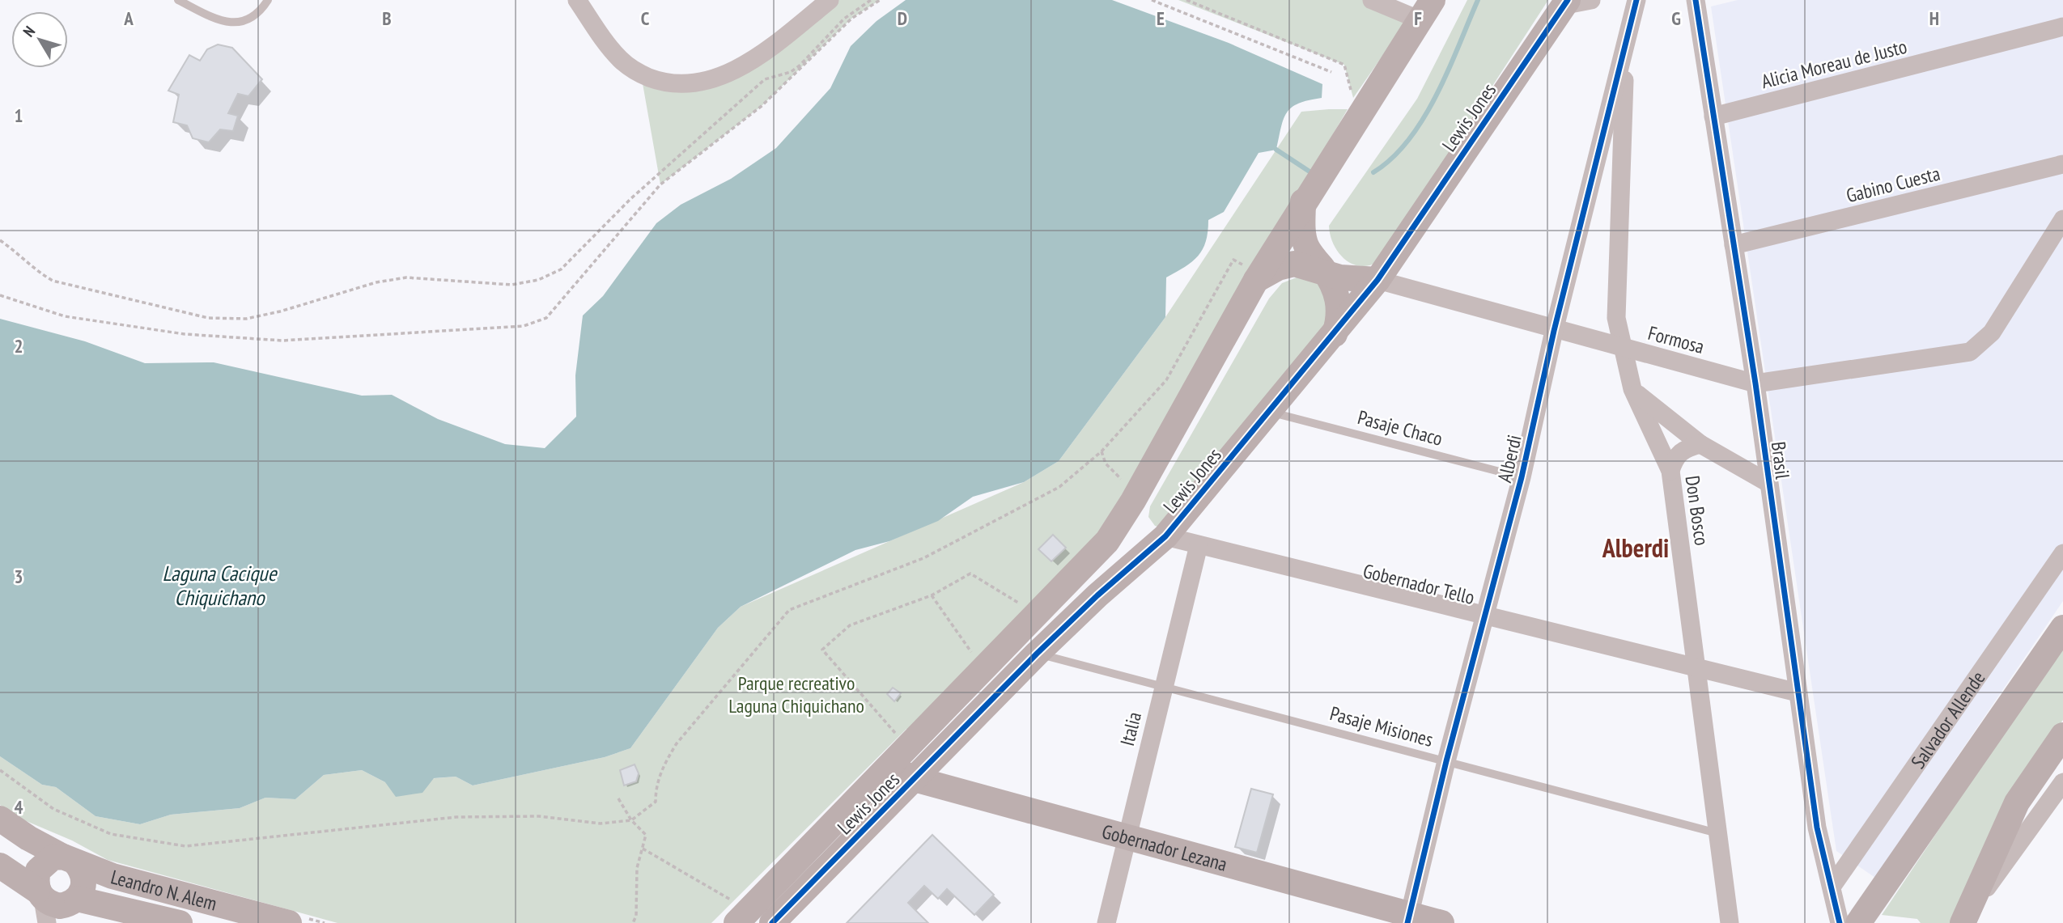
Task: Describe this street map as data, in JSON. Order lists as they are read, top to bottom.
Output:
{
  "streets": {
    "street": [
      "Alicia Moreau de Justo",
      "Lewis Jones",
      "Gabino Cuesta",
      "Formosa",
      "Alberdi",
      "Brasil",
      "Don Bosco",
      "Gobernador Tello",
      "Salvador Allende",
      "Italia",
      "Gobernador Lezana",
      "Leandro N. Alem"
    ],
    "lane": ["Pasaje Chaco", "Pasaje Misiones"]
  },
  "crossings": [
    ["Alicia Moreau de Justo", "Brasil"],
    ["Lewis Jones", "Formosa"],
    ["Lewis Jones", "Pasaje Chaco"],
    ["Lewis Jones", "Gobernador Tello"],
    ["Lewis Jones", "Pasaje Misiones"],
    ["Lewis Jones", "Gobernador Lezana"],
    ["Gabino Cuesta", "Brasil"],
    ["Formosa", "Alberdi"],
    ["Formosa", "Brasil"],
    ["Formosa", "Don Bosco"],
    ["Pasaje Chaco", "Alberdi"],
    ["Alberdi", "Don Bosco"],
    ["Alberdi", "Gobernador Tello"],
    ["Alberdi", "Pasaje Misiones"],
    ["Alberdi", "Gobernador Lezana"],
    ["Brasil", "Gobernador Tello"],
    ["Brasil", "Salvador Allende"],
    ["Don Bosco", "Gobernador Tello"],
    ["Don Bosco", "Pasaje Misiones"],
    ["Gobernador Tello", "Italia"],
    ["Pasaje Misiones", "Italia"],
    ["Italia", "Gobernador Lezana"]
  ],
  "districts": ["Alberdi"],
  "water": ["Laguna Cacique Chiquichano"],
  "parks": ["Parque recreativo Laguna Chiquichano"],
  "north": "top left",
  "grid": {
    "columns": [
      "A",
      "B",
      "C",
      "D",
      "E",
      "F",
      "G",
      "H"
    ],
    "rows": [
      "1",
      "2",
      "3",
      "4"
    ]
  }
}
